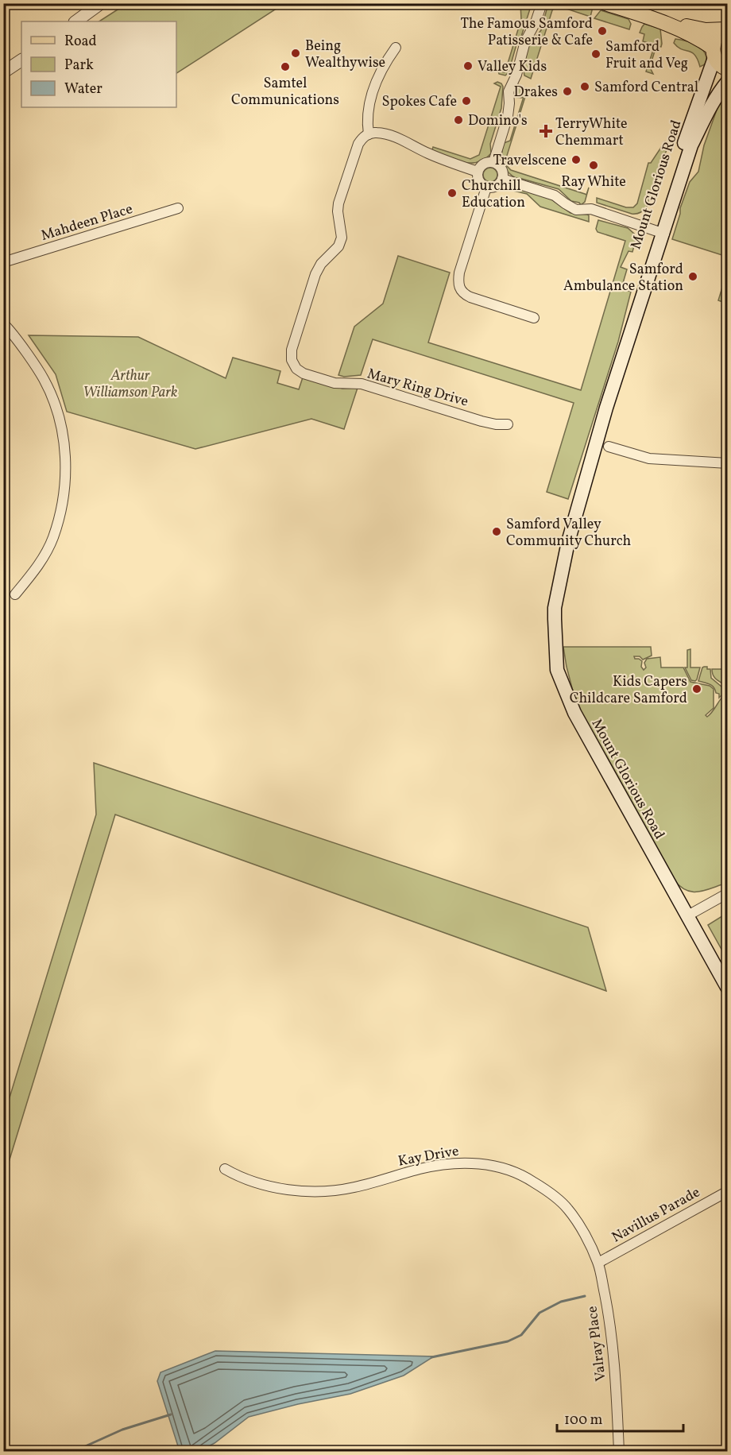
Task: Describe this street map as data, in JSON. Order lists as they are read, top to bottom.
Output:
{
  "streets": {
    "main road": ["Mount Glorious Road"],
    "street": [
      "Mahdeen Place",
      "Mary Ring Drive",
      "Kay Drive",
      "Navillus Parade",
      "Valray Place"
    ]
  },
  "crossings": [
    ["Kay Drive", "Navillus Parade"],
    ["Kay Drive", "Valray Place"],
    ["Navillus Parade", "Valray Place"]
  ],
  "parks": ["Arthur Williamson Park"],
  "places": {
    "other": [
      "The Famous Samford Patisserie & Cafe",
      "Being Wealthywise",
      "Samford Fruit and Veg",
      "Valley Kids",
      "Samtel Communications",
      "Samford Central",
      "Drakes",
      "Spokes Cafe",
      "Domino's",
      "Travelscene",
      "Ray White",
      "Churchill Education",
      "Samford Ambulance Station",
      "Samford Valley Community Church",
      "Kids Capers Childcare Samford"
    ],
    "health": ["TerryWhite Chemmart"]
  },
  "legend": ["Road", "Park", "Water"],
  "scale_bar": "100 m"
}
